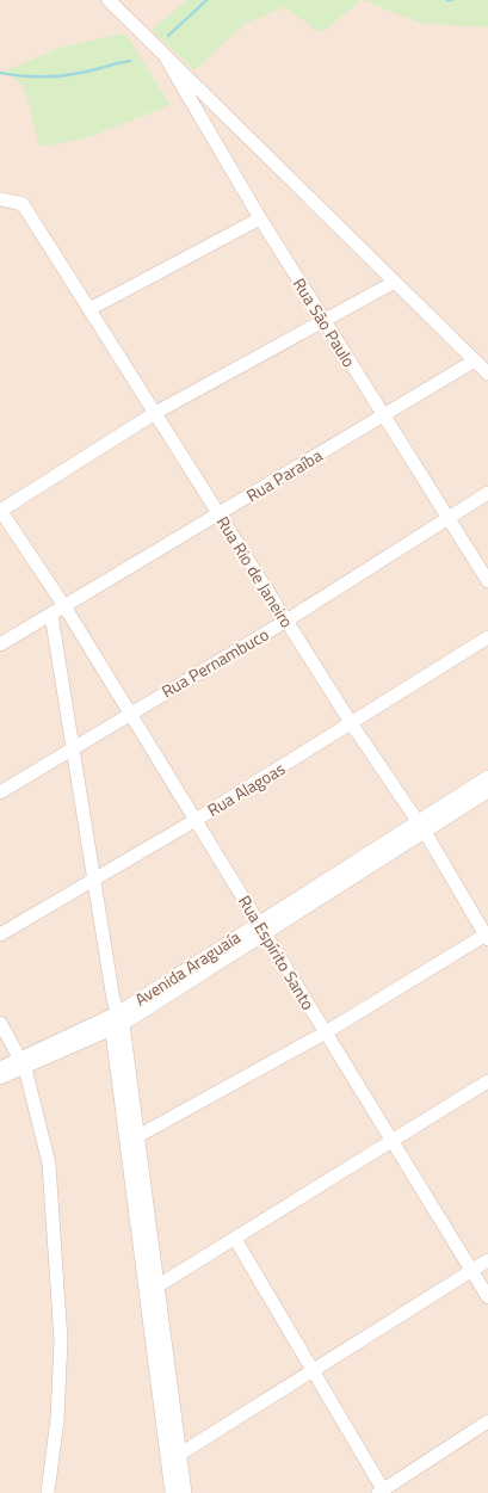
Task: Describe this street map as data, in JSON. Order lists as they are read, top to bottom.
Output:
{
  "streets": {
    "street": [
      "Rua São Paulo",
      "Rua Paraíba",
      "Rua Rio de Janeiro",
      "Rua Pernambuco",
      "Rua Alagoas",
      "Rua Espírito Santo",
      "Avenida Araguaía"
    ]
  },
  "crossings": [
    ["Rua São Paulo", "Rua Paraíba"],
    ["Rua São Paulo", "Rua Pernambuco"],
    ["Rua Paraíba", "Rua Rio de Janeiro"],
    ["Rua Paraíba", "Rua Espírito Santo"],
    ["Rua Rio de Janeiro", "Rua Pernambuco"],
    ["Rua Rio de Janeiro", "Rua Alagoas"],
    ["Rua Rio de Janeiro", "Avenida Araguaía"],
    ["Rua Pernambuco", "Rua Espírito Santo"],
    ["Rua Alagoas", "Rua Espírito Santo"],
    ["Rua Espírito Santo", "Avenida Araguaía"]
  ]
}
